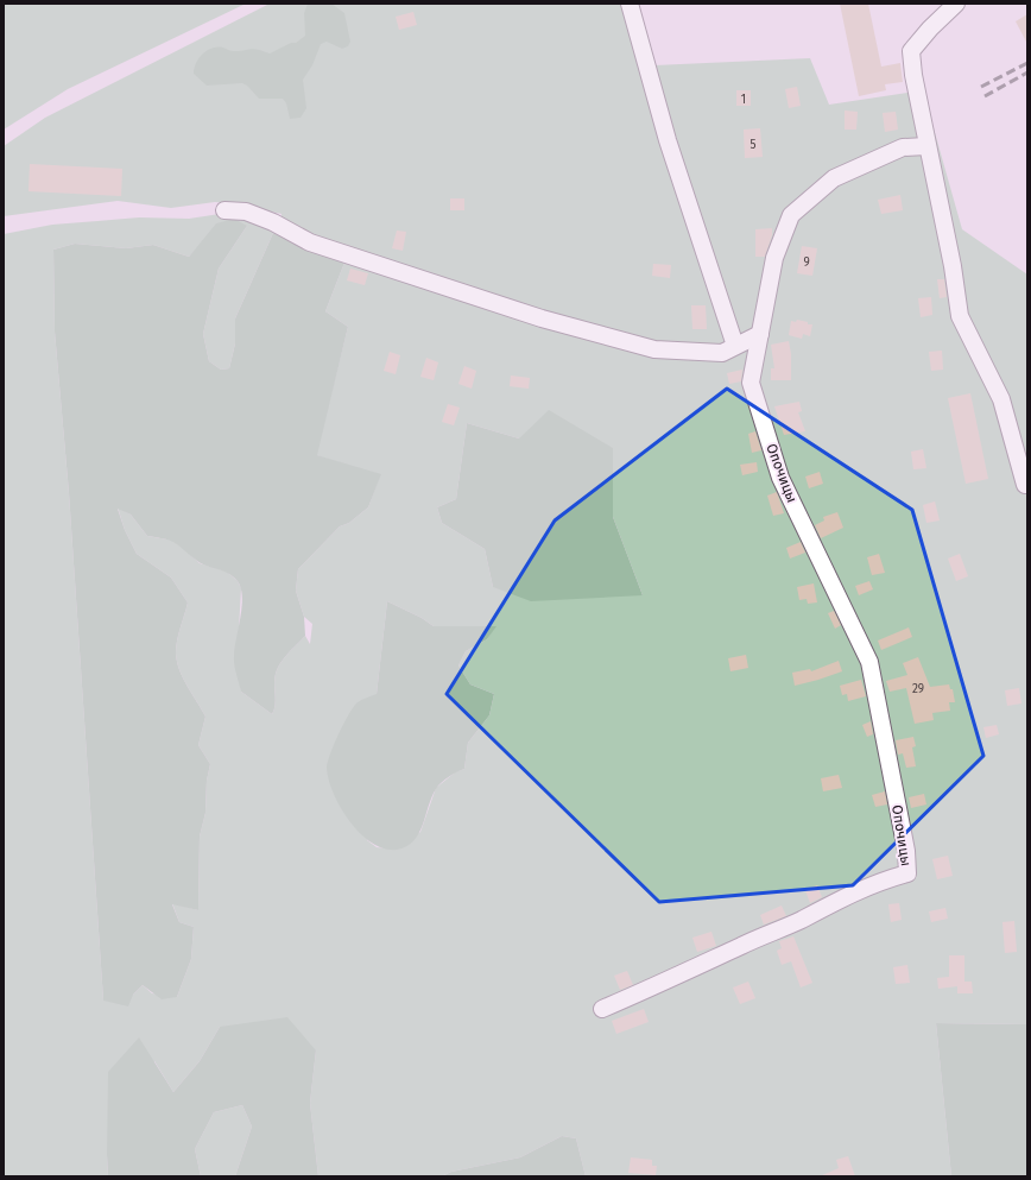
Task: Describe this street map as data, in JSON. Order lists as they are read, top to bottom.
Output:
{
  "streets": {
    "street": ["Опочицы"]
  },
  "house_numbers": [
    "1",
    "5",
    "9",
    "29"
  ]
}
